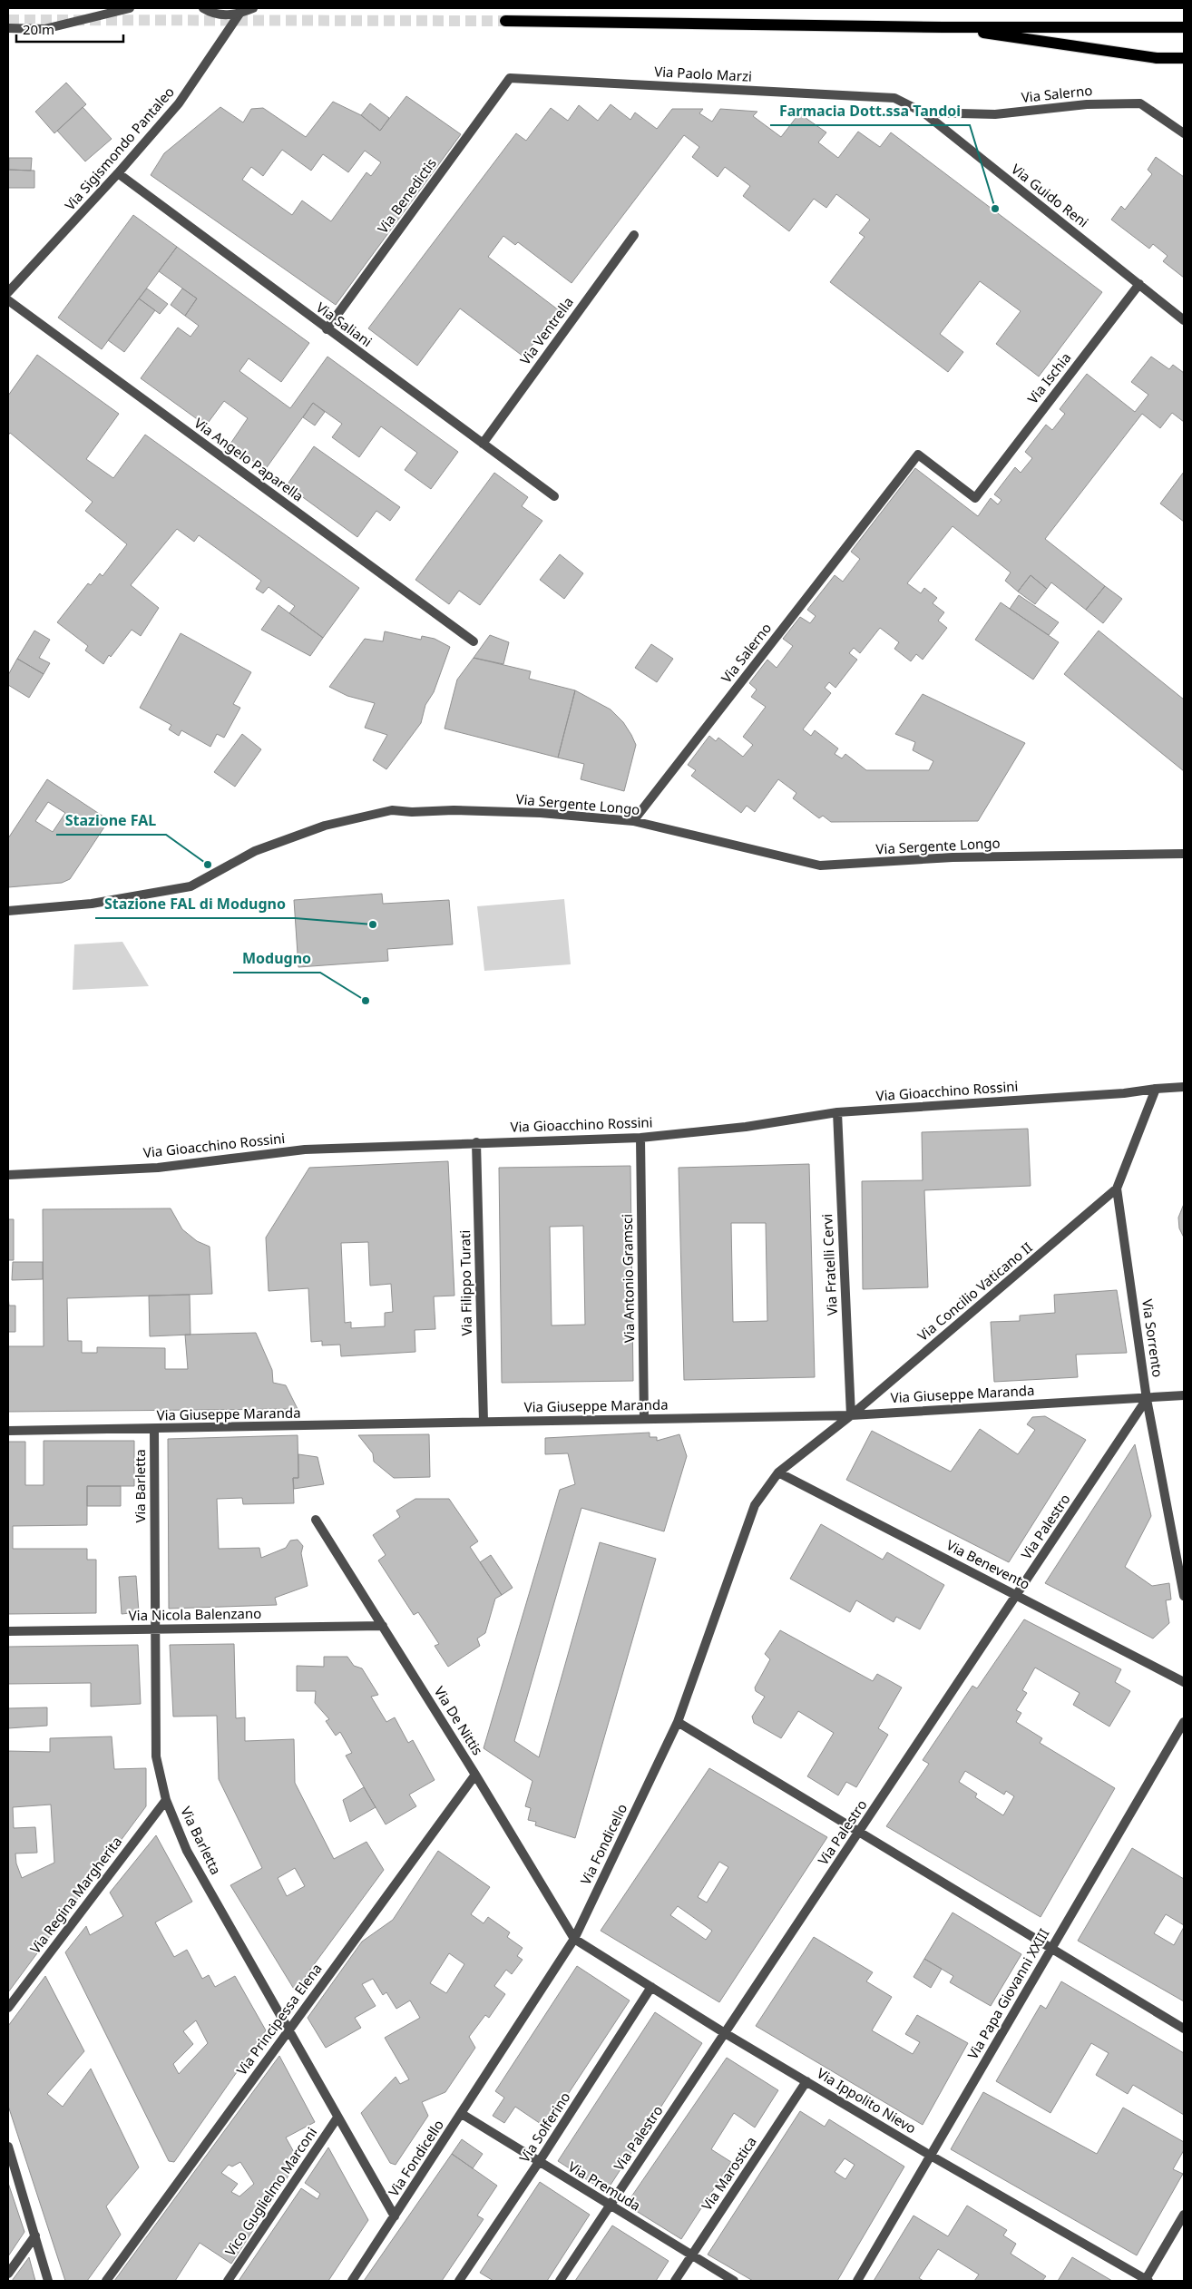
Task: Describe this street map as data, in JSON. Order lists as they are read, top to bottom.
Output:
{
  "streets": {
    "street": [
      "Via Paolo Marzi",
      "Via Salerno",
      "Via Sigismondo Pantaleo",
      "Via Benedictis",
      "Via Guido Reni",
      "Via Saliani",
      "Via Ventrella",
      "Via Ischia",
      "Via Angelo Paparella",
      "Via Sergente Longo",
      "Via Gioacchino Rossini",
      "Via Fratelli Cervi",
      "Via Antonio Gramsci",
      "Via Filippo Turati",
      "Via Concilio Vaticano II",
      "Via Sorrento",
      "Via Giuseppe Maranda",
      "Via Barletta",
      "Via Palestro",
      "Via Benevento",
      "Via Nicola Balenzano",
      "Via De Nittis",
      "Via Fondicello",
      "Via Regina Margherita",
      "Via Papa Giovanni XXIII",
      "Via Principessa Elena",
      "Via Ippolito Nievo",
      "Via Solferino",
      "Via Marostica",
      "Via Premuda",
      "Vico Guglielmo Marconi"
    ]
  },
  "crossings": [
    ["Via Paolo Marzi", "Via Benedictis"],
    ["Via Paolo Marzi", "Via Guido Reni"],
    ["Via Salerno", "Via Guido Reni"],
    ["Via Salerno", "Via Ischia"],
    ["Via Salerno", "Via Sergente Longo"],
    ["Via Sigismondo Pantaleo", "Via Saliani"],
    ["Via Benedictis", "Via Saliani"],
    ["Via Guido Reni", "Via Ischia"],
    ["Via Saliani", "Via Ventrella"],
    ["Via Gioacchino Rossini", "Via Fratelli Cervi"],
    ["Via Gioacchino Rossini", "Via Antonio Gramsci"],
    ["Via Gioacchino Rossini", "Via Filippo Turati"],
    ["Via Gioacchino Rossini", "Via Sorrento"],
    ["Via Fratelli Cervi", "Via Concilio Vaticano II"],
    ["Via Fratelli Cervi", "Via Giuseppe Maranda"],
    ["Via Fratelli Cervi", "Via Fondicello"],
    ["Via Antonio Gramsci", "Via Giuseppe Maranda"],
    ["Via Filippo Turati", "Via Giuseppe Maranda"],
    ["Via Concilio Vaticano II", "Via Sorrento"],
    ["Via Concilio Vaticano II", "Via Giuseppe Maranda"],
    ["Via Concilio Vaticano II", "Via Fondicello"],
    ["Via Sorrento", "Via Giuseppe Maranda"],
    ["Via Sorrento", "Via Palestro"],
    ["Via Giuseppe Maranda", "Via Barletta"],
    ["Via Giuseppe Maranda", "Via Palestro"],
    ["Via Giuseppe Maranda", "Via Fondicello"],
    ["Via Barletta", "Via Nicola Balenzano"],
    ["Via Barletta", "Via Fondicello"],
    ["Via Barletta", "Via Regina Margherita"],
    ["Via Barletta", "Via Principessa Elena"],
    ["Via Barletta", "Vico Guglielmo Marconi"],
    ["Via Palestro", "Via Benevento"],
    ["Via Palestro", "Via Ippolito Nievo"],
    ["Via Palestro", "Via Premuda"],
    ["Via Benevento", "Via Fondicello"],
    ["Via Nicola Balenzano", "Via De Nittis"],
    ["Via De Nittis", "Via Fondicello"],
    ["Via De Nittis", "Via Principessa Elena"],
    ["Via De Nittis", "Via Ippolito Nievo"],
    ["Via Fondicello", "Via Ippolito Nievo"],
    ["Via Fondicello", "Via Premuda"],
    ["Via Papa Giovanni XXIII", "Via Ippolito Nievo"],
    ["Via Ippolito Nievo", "Via Solferino"],
    ["Via Ippolito Nievo", "Via Marostica"],
    ["Via Solferino", "Via Premuda"],
    ["Via Marostica", "Via Premuda"]
  ],
  "places": [
    "Farmacia Dott.ssa Tandoi",
    "Stazione FAL",
    "Stazione FAL di Modugno",
    "Modugno"
  ],
  "scale_bar": "20 m"
}
